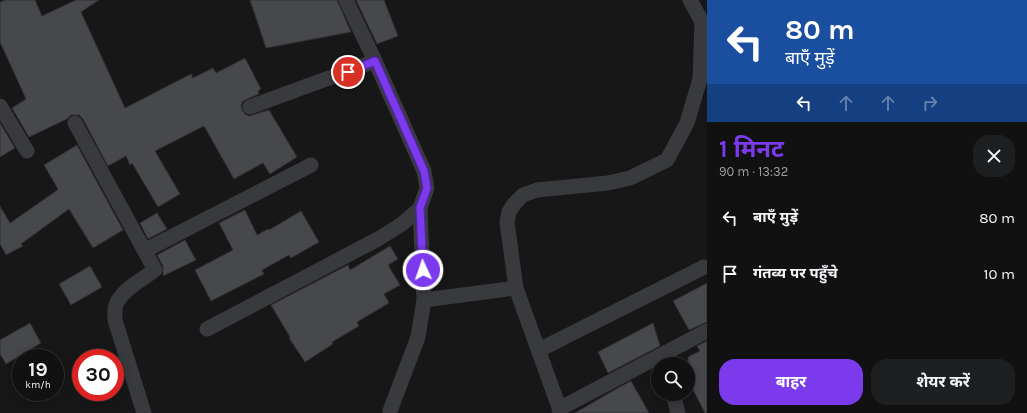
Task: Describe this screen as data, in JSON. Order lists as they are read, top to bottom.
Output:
{
  "page": {
    "turn": ["80 m", "बाएँ मुड़ें"],
    "heading": ["1 मिनट", "90 m · 13:32"],
    "list": [
      {
        "name": "बाएँ मुड़ें",
        "value": "80 m"
      },
      {
        "name": "गंतव्य पर पहुँचे",
        "value": "10 m"
      }
    ],
    "speed": "19 km/h",
    "limit": "30",
    "buttons": ["बाहर", "शेयर करें"]
  }
}
